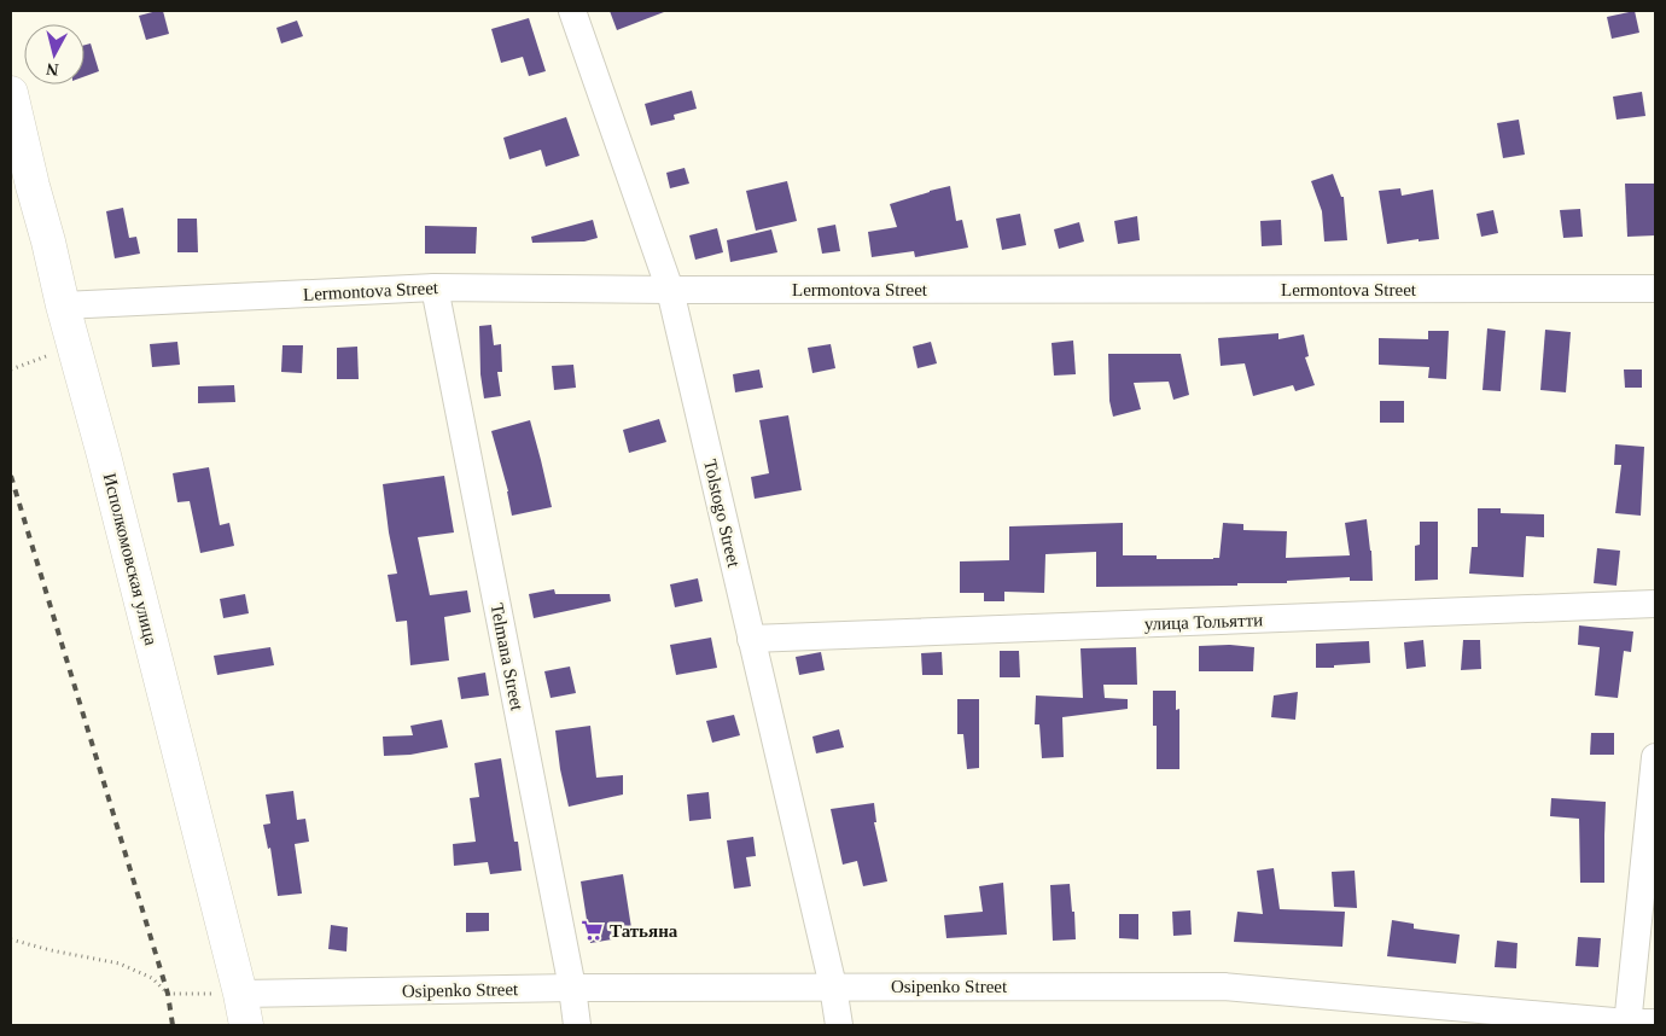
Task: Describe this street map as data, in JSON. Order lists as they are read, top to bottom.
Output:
{
  "streets": {
    "main road": ["Исполкомовская улица"],
    "street": [
      "Lermontova Street",
      "Tolstogo Street",
      "улица Тольятти",
      "Telmana Street",
      "Osipenko Street"
    ]
  },
  "crossings": [
    ["Lermontova Street", "Tolstogo Street"],
    ["Lermontova Street", "Исполкомовская улица"],
    ["Lermontova Street", "Telmana Street"],
    ["Tolstogo Street", "улица Тольятти"],
    ["Tolstogo Street", "Osipenko Street"],
    ["Исполкомовская улица", "Osipenko Street"],
    ["Telmana Street", "Osipenko Street"]
  ],
  "places": {
    "supermarket": ["Татьяна"]
  },
  "north": "bottom"
}
